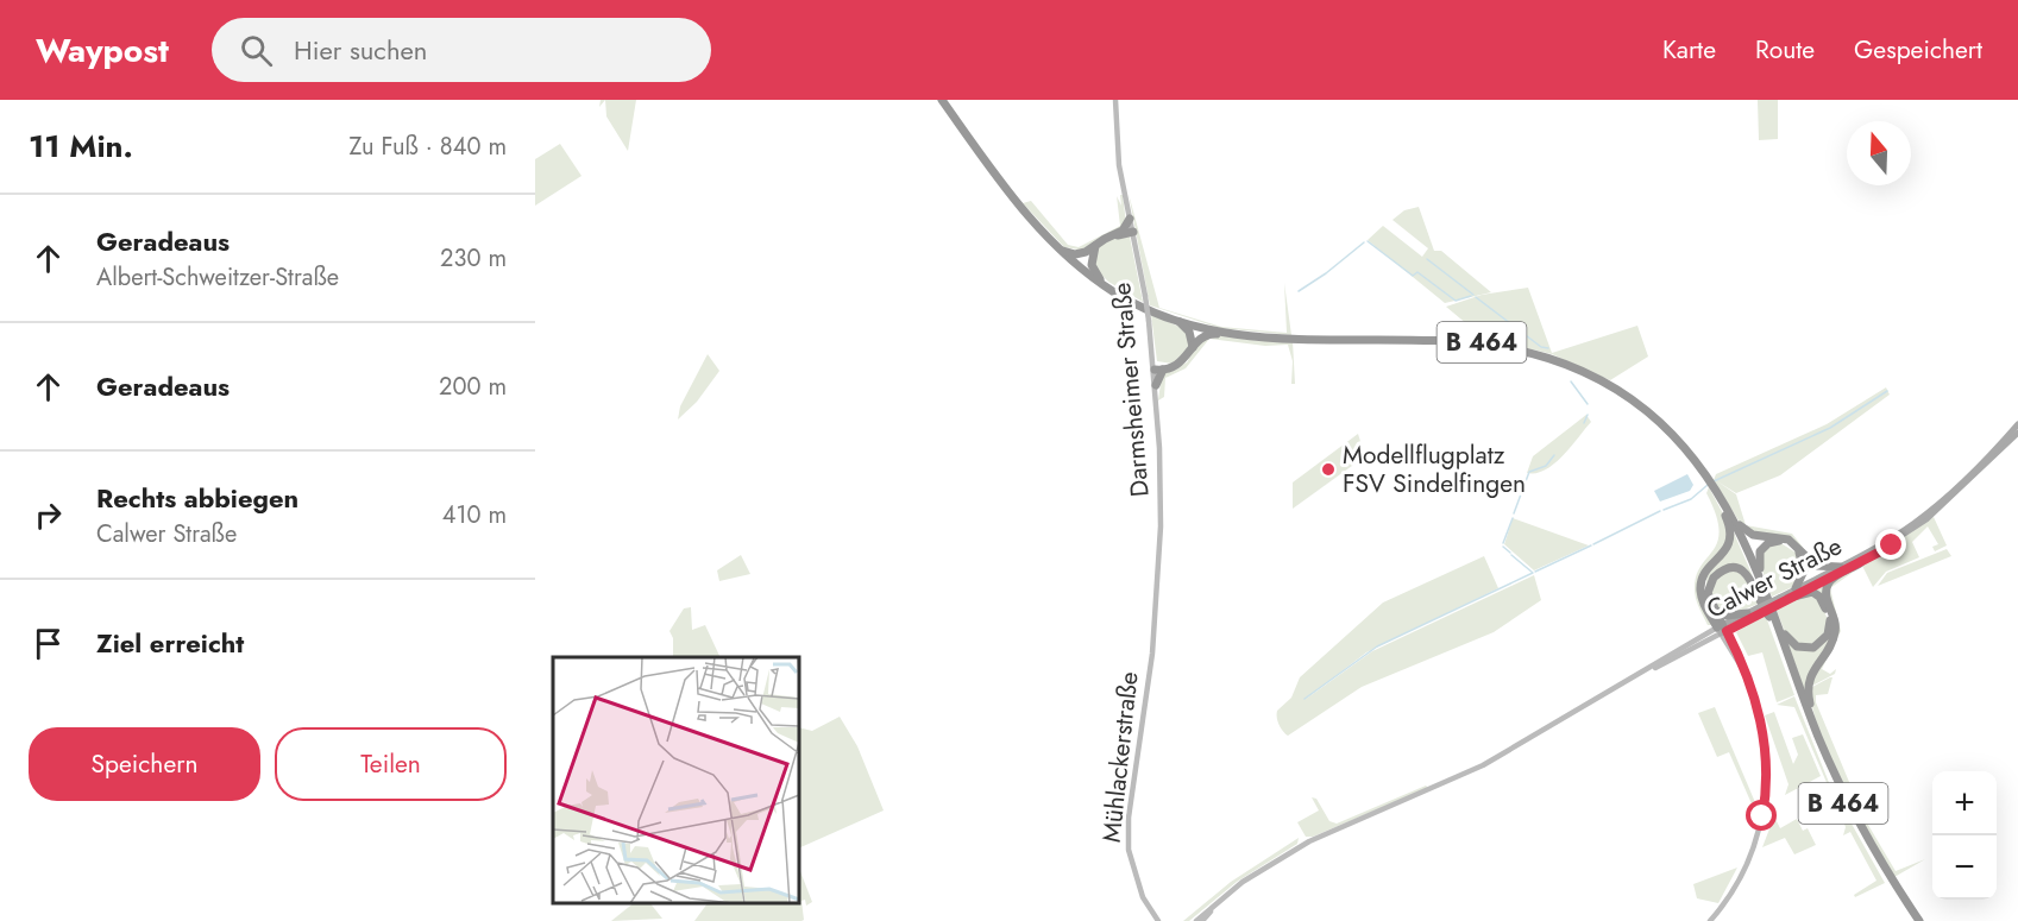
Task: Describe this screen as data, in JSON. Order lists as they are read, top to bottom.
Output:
{
  "streets": {
    "highway": ["B 464"],
    "main road": ["Calwer Straße"],
    "street": ["Darmsheimer Straße", "Mühlackerstraße"]
  },
  "crossings": [
    ["Darmsheimer Straße", "Mühlackerstraße"]
  ],
  "places": ["Modellflugplatz FSV Sindelfingen"],
  "north": "top",
  "page": {
    "header": "Waypost",
    "search": "Hier suchen",
    "nav": ["Karte", "Route", "Gespeichert"],
    "heading": ["11 Min.", "Zu Fuß · 840 m"],
    "list": [
      ["Geradeaus", "Albert-Schweitzer-Straße", "230 m"],
      ["Geradeaus", "200 m"],
      ["Rechts abbiegen", "Calwer Straße", "410 m"],
      "Ziel erreicht"
    ],
    "buttons": ["Speichern", "Teilen"],
    "map_buttons": ["+", "−"]
  }
}
